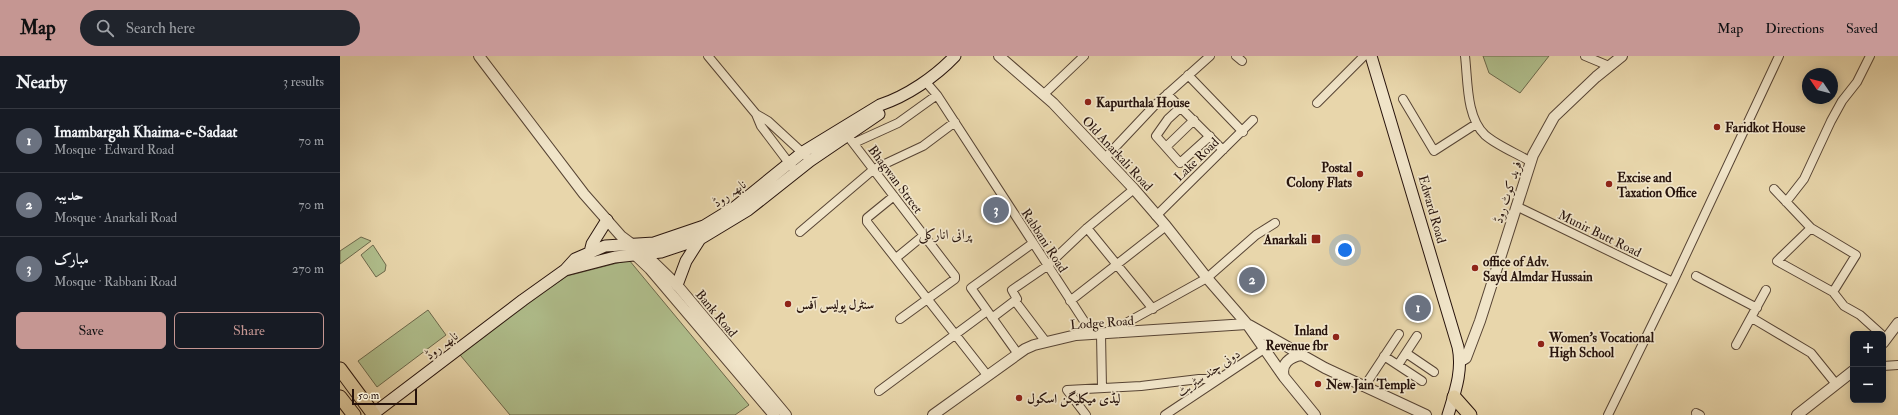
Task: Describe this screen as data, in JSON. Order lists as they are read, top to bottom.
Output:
{
  "streets": {
    "main road": ["نابھہ روڈ", "Edward Road"],
    "street": [
      "Old Anarkali Road",
      "Lake Road",
      "Bhagwan Street",
      "فرید کوٹ روڈ",
      "Munir Butt Road",
      "Rabbani Road",
      "Bank Road",
      "Lodge Road",
      "دونی چند سٹریٹ"
    ]
  },
  "crossings": [
    ["Old Anarkali Road", "Lake Road"],
    ["Old Anarkali Road", "Lodge Road"],
    ["Bhagwan Street", "نابھہ روڈ"],
    ["فرید کوٹ روڈ", "Edward Road"],
    ["فرید کوٹ روڈ", "Munir Butt Road"],
    ["نابھہ روڈ", "Rabbani Road"],
    ["نابھہ روڈ", "Bank Road"],
    ["Rabbani Road", "Lodge Road"]
  ],
  "districts": ["پرانی انارکلی"],
  "places": {
    "other": [
      "Kapurthala House",
      "Faridkot House",
      "Postal Colony Flats",
      "Excise and Taxation Office",
      "office of Adv. Sayd Almdar Hussain",
      "سنٹرل پولیس آفس",
      "Inland Revenue fbr",
      "Women's Vocational High School",
      "New Jain Temple",
      "لیڈی میکلیگن اسکول"
    ],
    "transit": ["Anarkali"]
  },
  "scale_bar": "50 m",
  "north": "top left",
  "page": {
    "header": "Map",
    "search": "Search here",
    "nav": ["Map", "Directions", "Saved"],
    "heading": ["Nearby", "3 results"],
    "list": [
      {
        "mark": "1",
        "name": "Imambargah Khaima-e-Sadaat",
        "note": "Mosque · Edward Road",
        "value": "70 m"
      },
      {
        "mark": "2",
        "name": "حدیبہ",
        "note": "Mosque · Anarkali Road",
        "value": "70 m"
      },
      {
        "mark": "3",
        "name": "مبارک",
        "note": "Mosque · Rabbani Road",
        "value": "270 m"
      }
    ],
    "pins": ["3", "2", "1"],
    "buttons": ["Save", "Share"],
    "map_buttons": ["+", "−"],
    "scale": "50 m"
  }
}
